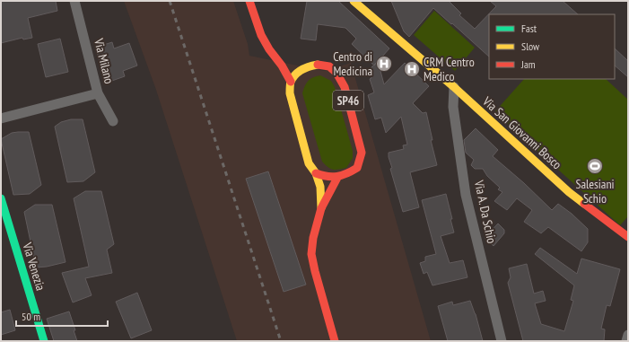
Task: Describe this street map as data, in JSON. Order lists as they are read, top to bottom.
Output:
{
  "streets": {
    "main road": ["SP46", "Via San Giovanni Bosco", "Via Venezia"],
    "street": ["Via Milano", "Via A. Da Schio"]
  },
  "crossings": [
    ["Via San Giovanni Bosco", "Via A. Da Schio"]
  ],
  "places": {
    "hospital": ["Centro di Medicina", "CRM Centro Medico"],
    "sports": ["Salesiani Schio"]
  },
  "legend": ["Fast", "Slow", "Jam"],
  "scale_bar": "50 m"
}
